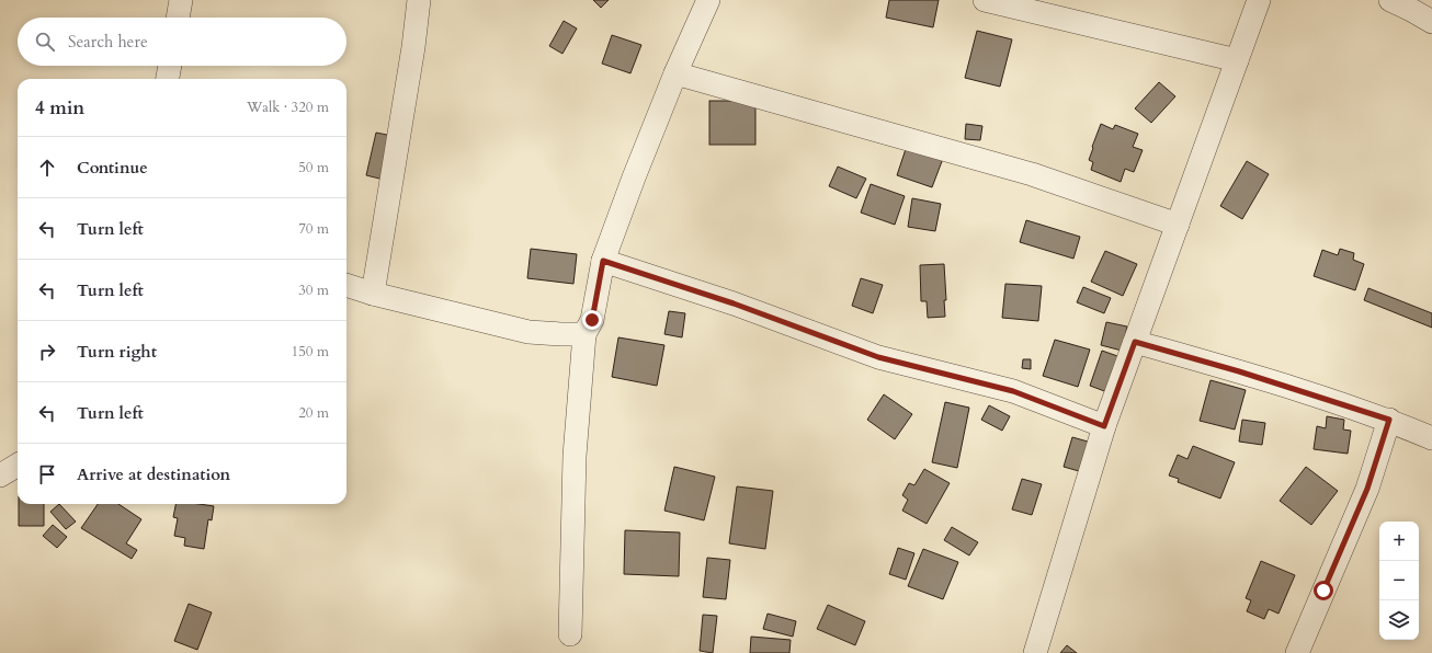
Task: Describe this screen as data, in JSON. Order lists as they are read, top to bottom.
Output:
{
  "page": {
    "search": "Search here",
    "heading": ["4 min", "Walk · 320 m"],
    "list": [
      ["Continue", "50 m"],
      ["Turn left", "70 m"],
      ["Turn left", "30 m"],
      ["Turn right", "150 m"],
      ["Turn left", "20 m"],
      "Arrive at destination"
    ],
    "map_buttons": ["+", "−"]
  }
}
